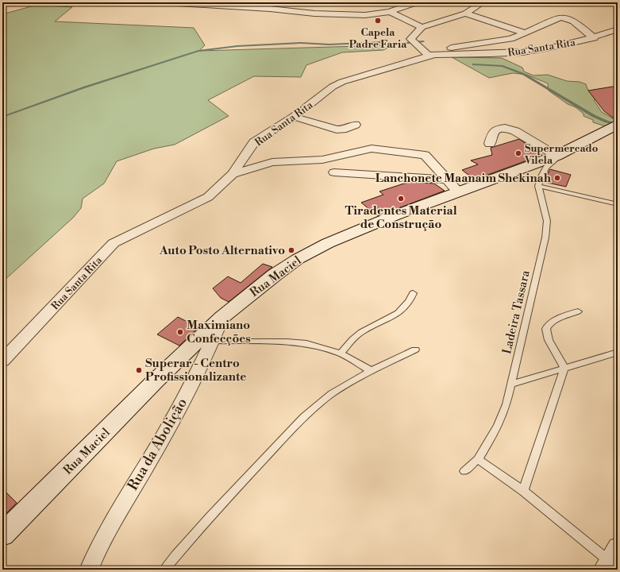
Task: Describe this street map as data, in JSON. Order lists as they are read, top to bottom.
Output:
{
  "streets": {
    "main road": ["Rua Maciel"],
    "street": ["Rua Santa Rita", "Rua da Abolição"],
    "lane": ["Ladeira Tassara"]
  },
  "crossings": [
    ["Rua Maciel", "Rua da Abolição"]
  ],
  "places": [
    "Capela Padre Faria",
    "Supermercado Vilela",
    "Lanchonete Maanaim Shekinah",
    "Tiradentes Material de Construção",
    "Auto Posto Alternativo",
    "Maximiano Confecções",
    "Superar - Centro Profissionalizante"
  ]
}
